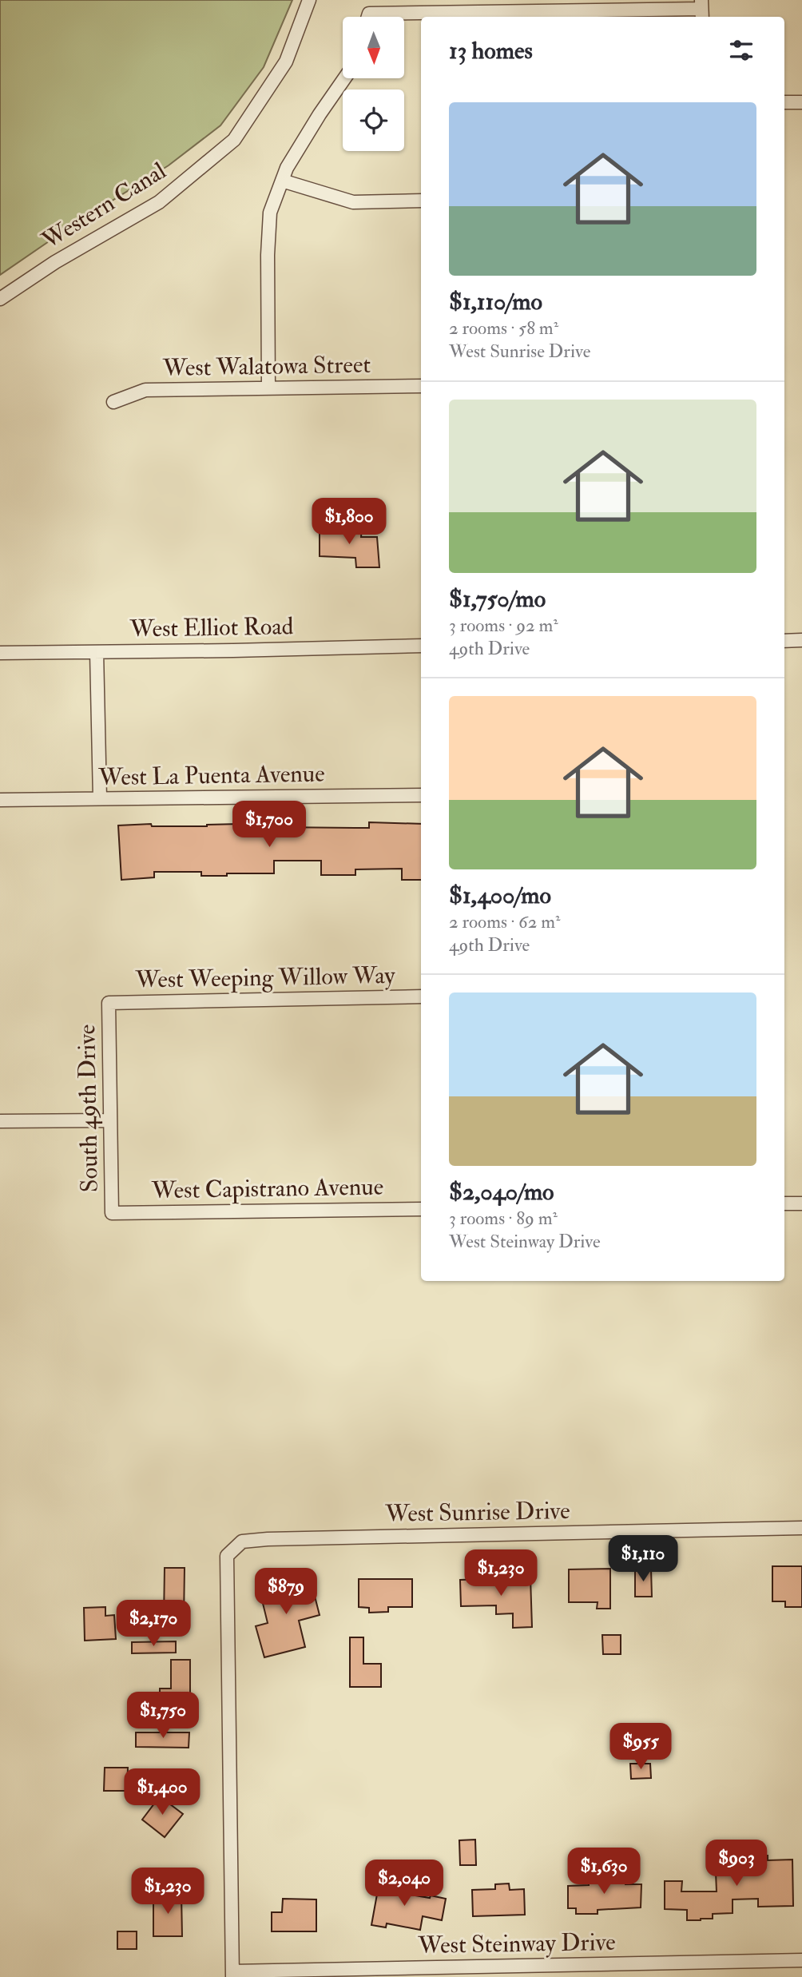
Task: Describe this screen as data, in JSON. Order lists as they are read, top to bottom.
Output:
{
  "streets": {
    "street": [
      "Western Canal",
      "West Walatowa Street",
      "West Elliot Road",
      "West La Puenta Avenue",
      "West Weeping Willow Way",
      "South 49th Drive",
      "West Capistrano Avenue",
      "West Sunrise Drive",
      "West Steinway Drive"
    ]
  },
  "crossings": [
    ["West Weeping Willow Way", "South 49th Drive"],
    ["South 49th Drive", "West Capistrano Avenue"],
    ["West Sunrise Drive", "West Steinway Drive"]
  ],
  "north": "bottom",
  "page": {
    "heading": "13 homes",
    "list": [
      {
        "name": "$1,110/mo",
        "note": "2 rooms · 58 m² · West Sunrise Drive"
      },
      {
        "name": "$1,750/mo",
        "note": "3 rooms · 92 m² · 49th Drive"
      },
      {
        "name": "$1,400/mo",
        "note": "2 rooms · 62 m² · 49th Drive"
      },
      {
        "name": "$2,040/mo",
        "note": "3 rooms · 89 m² · West Steinway Drive"
      }
    ],
    "price": [
      "$1,800",
      "$1,700",
      "$1,110",
      "$1,230",
      "$879",
      "$2,170",
      "$1,750",
      "$955",
      "$1,400",
      "$903",
      "$1,630",
      "$2,040",
      "$1,230"
    ]
  }
}
